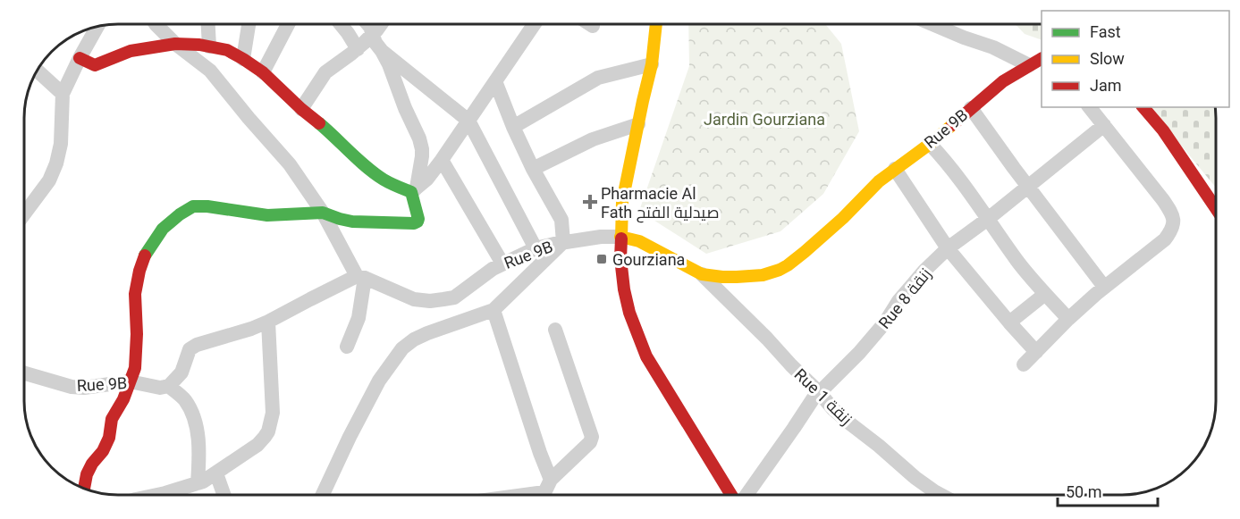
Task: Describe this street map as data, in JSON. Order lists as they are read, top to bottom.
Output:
{
  "streets": {
    "street": ["Rue 9B", "Rue 8 زنقة", "Rue 1 زنقة"]
  },
  "crossings": [
    ["Rue 9B", "Rue 1 زنقة"],
    ["Rue 8 زنقة", "Rue 1 زنقة"]
  ],
  "parks": ["Jardin Gourziana"],
  "places": {
    "health": ["Pharmacie Al Fath صيدلية الفتح"],
    "transit": ["Gourziana"]
  },
  "legend": ["Fast", "Slow", "Jam"],
  "scale_bar": "50 m"
}
